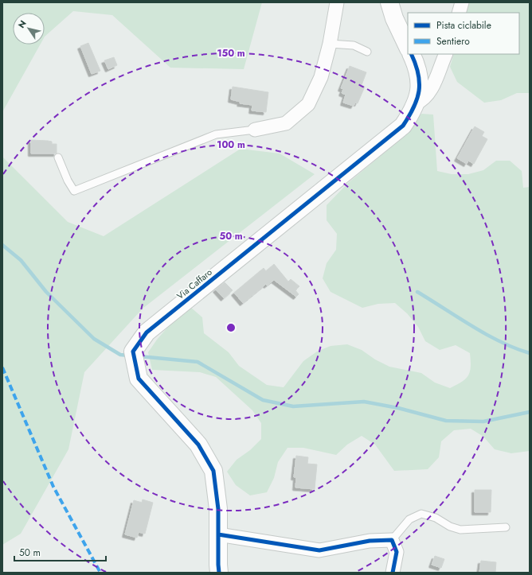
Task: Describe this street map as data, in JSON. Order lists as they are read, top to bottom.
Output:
{
  "streets": {
    "street": ["Via Caffaro"]
  },
  "legend": ["Pista ciclabile", "Sentiero"],
  "scale_bar": "50 m",
  "north": "top left",
  "rings": ["150 m", "100 m", "50 m"]
}
